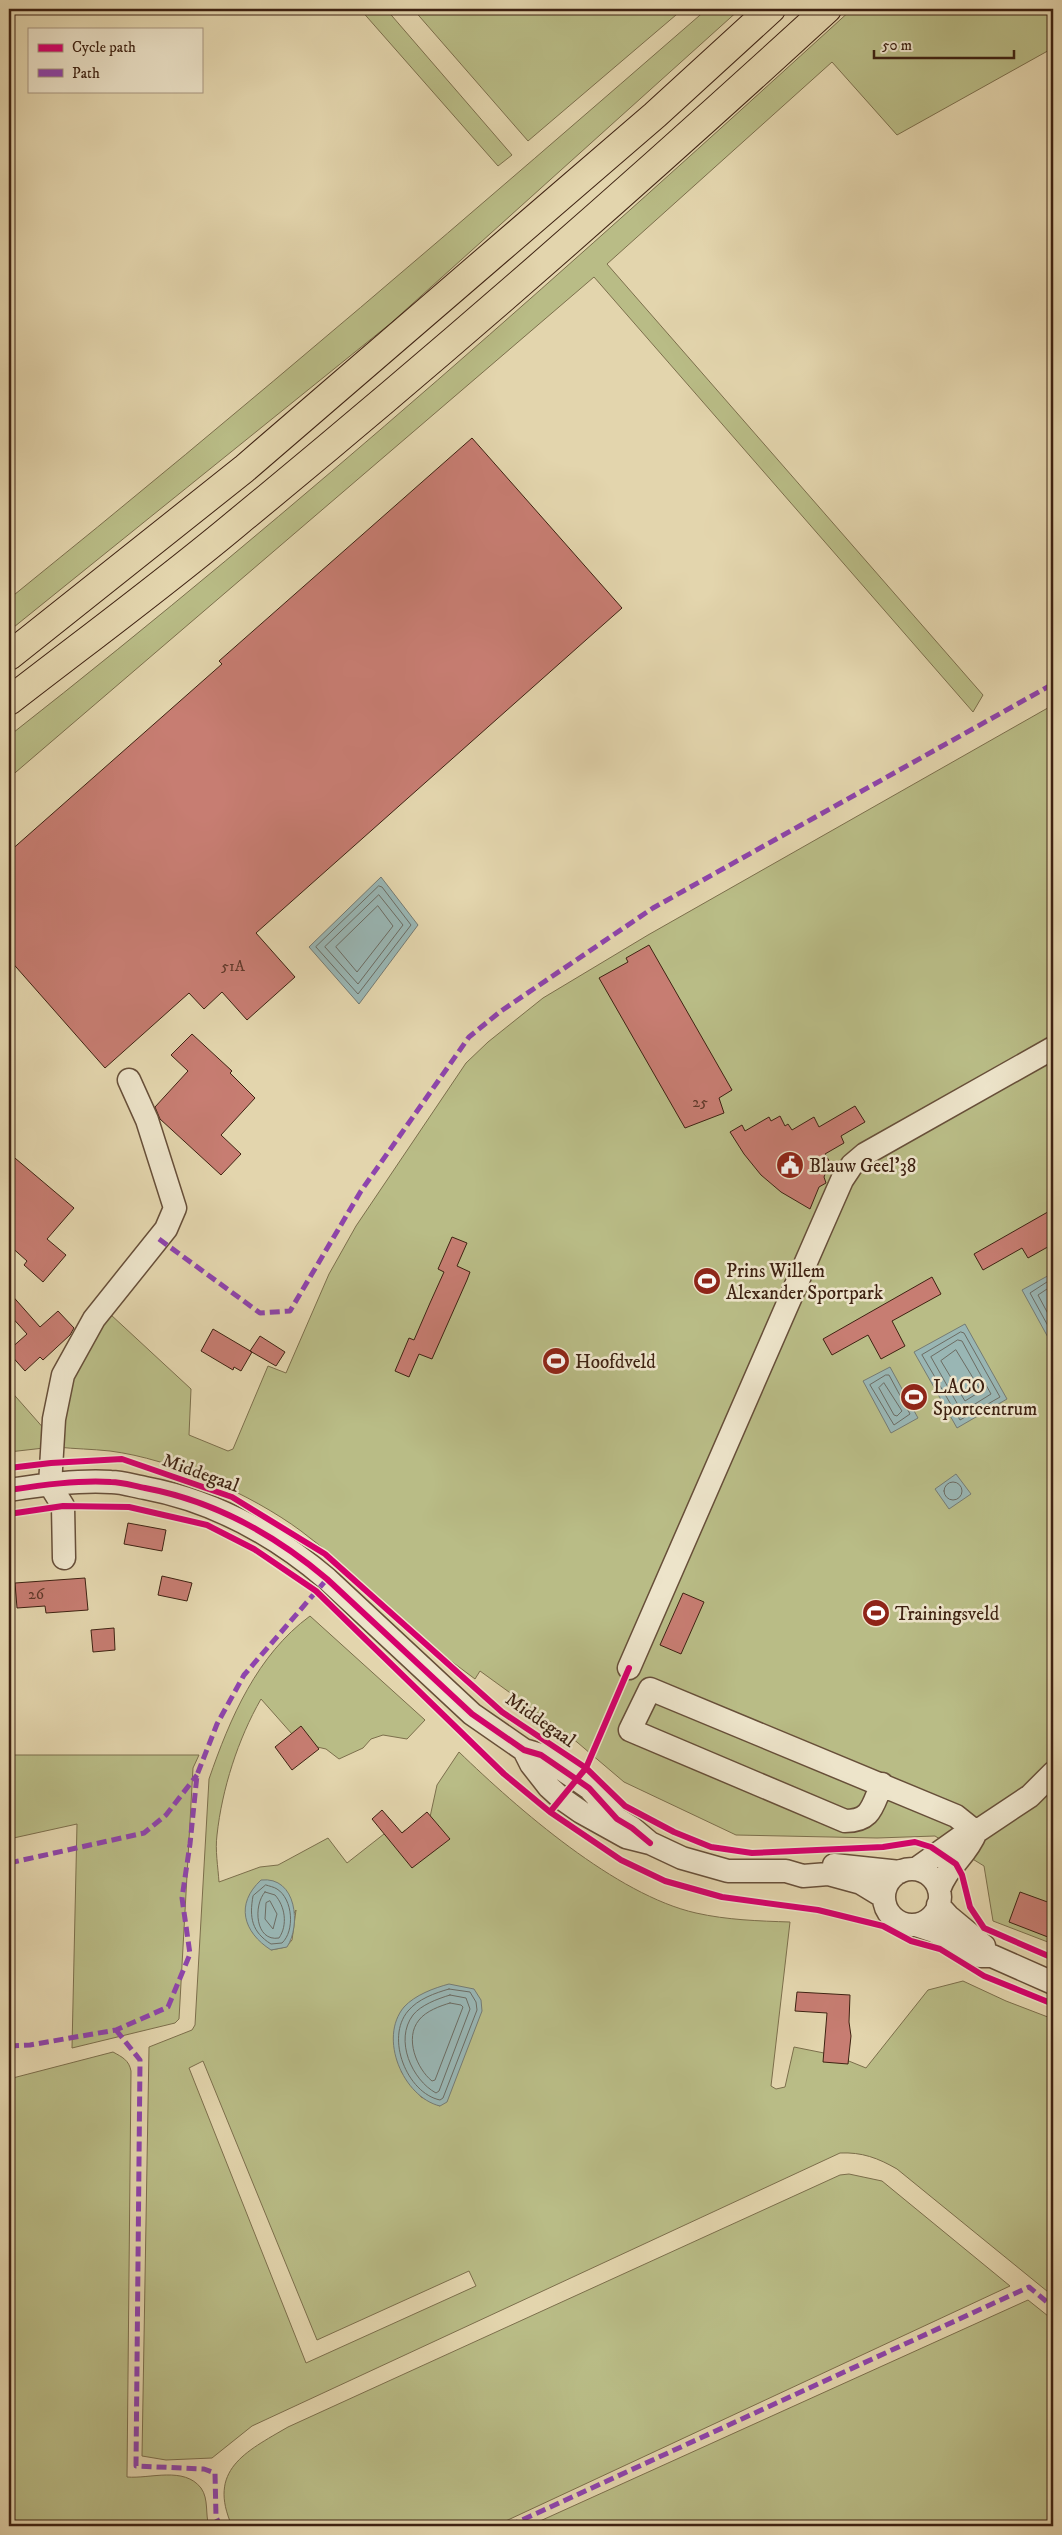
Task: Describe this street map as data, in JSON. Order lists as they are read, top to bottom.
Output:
{
  "streets": {
    "street": ["Middegaal"]
  },
  "places": {
    "public building": ["Blauw Geel'38"],
    "sports": [
      "Prins Willem Alexander Sportpark",
      "Hoofdveld",
      "LACO Sportcentrum",
      "Trainingsveld"
    ]
  },
  "house_numbers": ["51A", "25", "26"],
  "legend": ["Cycle path", "Path"],
  "scale_bar": "50 m"
}
